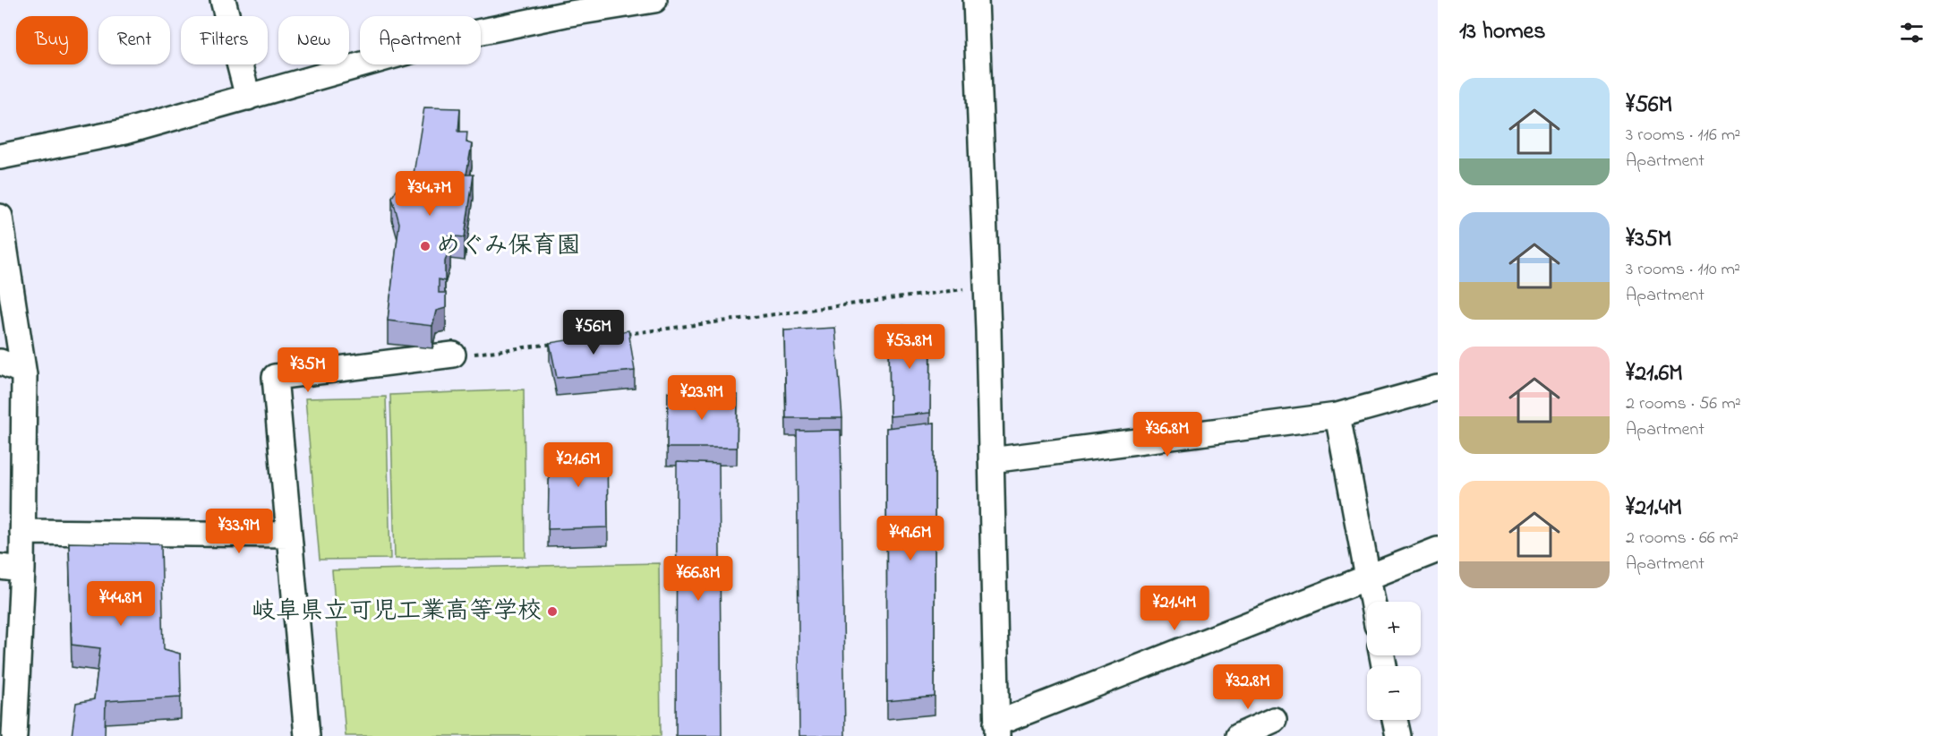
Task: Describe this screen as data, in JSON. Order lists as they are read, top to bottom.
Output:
{
  "places": ["めぐみ保育園", "岐阜県立可児工業高等学校"],
  "page": {
    "heading": "13 homes",
    "chip": [
      "Buy",
      "Rent",
      "Filters",
      "New",
      "Apartment"
    ],
    "list": [
      {
        "name": "¥56M",
        "note": "3 rooms · 116 m² · Apartment"
      },
      {
        "name": "¥35M",
        "note": "3 rooms · 110 m² · Apartment"
      },
      {
        "name": "¥21.6M",
        "note": "2 rooms · 56 m² · Apartment"
      },
      {
        "name": "¥21.4M",
        "note": "2 rooms · 66 m² · Apartment"
      }
    ],
    "price": [
      "¥34.7M",
      "¥56M",
      "¥53.8M",
      "¥35M",
      "¥23.9M",
      "¥36.8M",
      "¥21.6M",
      "¥33.9M",
      "¥49.6M",
      "¥66.8M",
      "¥44.8M",
      "¥21.4M",
      "¥32.8M"
    ],
    "map_buttons": ["+", "−"]
  }
}
